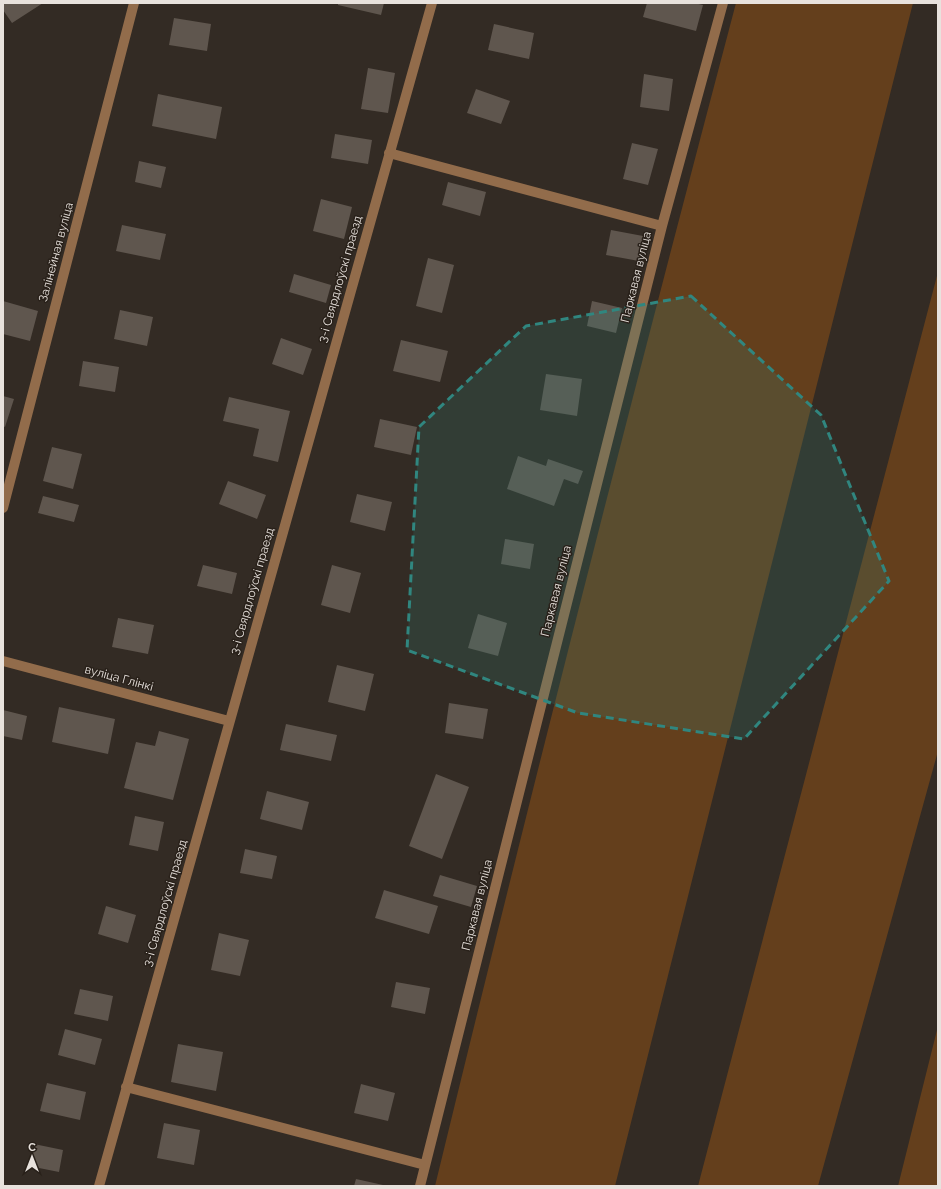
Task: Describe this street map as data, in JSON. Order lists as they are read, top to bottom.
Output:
{
  "streets": {
    "street": [
      "Залінейная вуліца",
      "Паркавая вуліца",
      "3-і Свярдлоўскі праезд",
      "вуліца Глінкі"
    ]
  },
  "crossings": [
    ["3-і Свярдлоўскі праезд", "вуліца Глінкі"]
  ],
  "north": "top"
}
